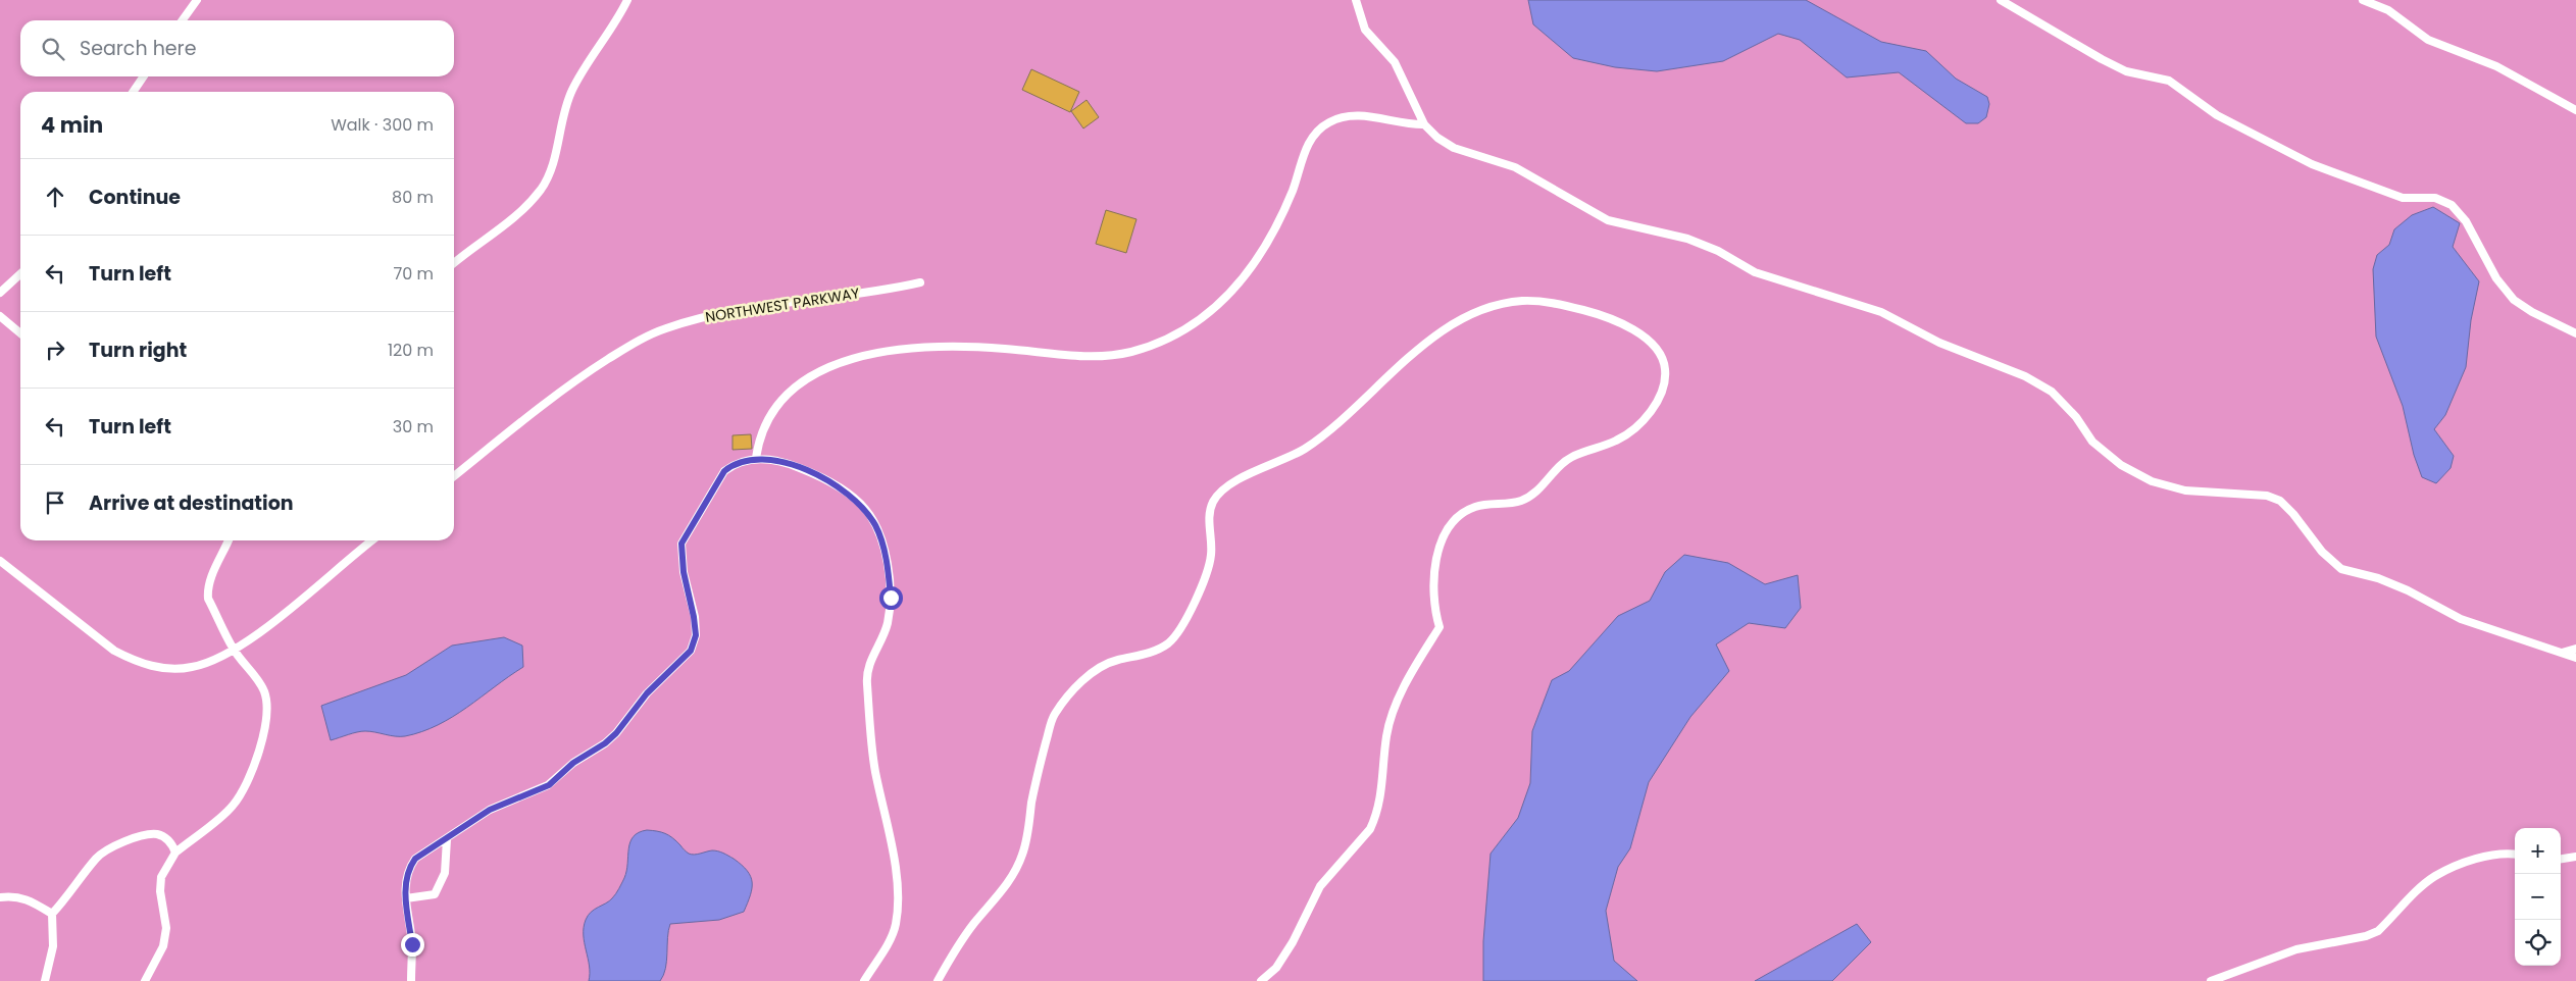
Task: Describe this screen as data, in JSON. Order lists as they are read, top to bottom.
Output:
{
  "streets": {
    "lane": ["NORTHWEST PARKWAY"]
  },
  "page": {
    "search": "Search here",
    "heading": ["4 min", "Walk · 300 m"],
    "list": [
      ["Continue", "80 m"],
      ["Turn left", "70 m"],
      ["Turn right", "120 m"],
      ["Turn left", "30 m"],
      "Arrive at destination"
    ],
    "map_buttons": ["+", "−"]
  }
}
